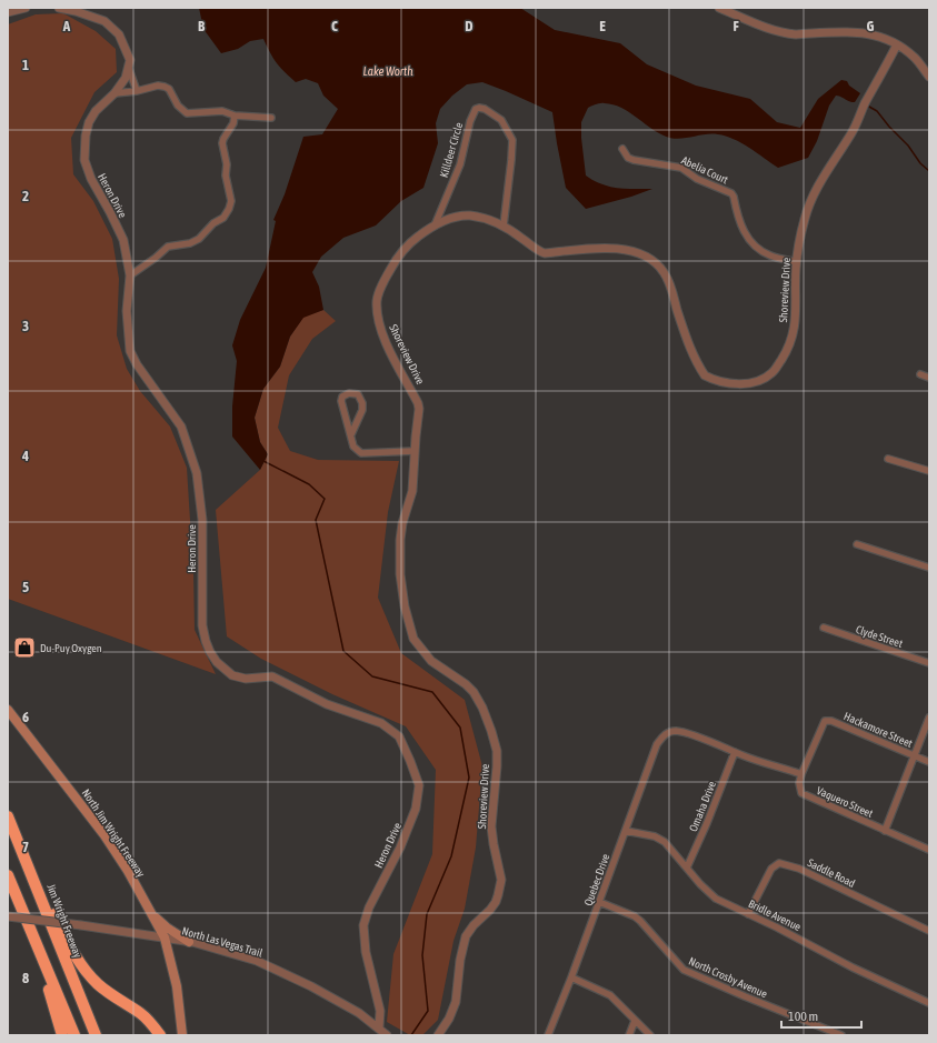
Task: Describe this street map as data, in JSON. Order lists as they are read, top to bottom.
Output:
{
  "streets": {
    "highway": ["Jim Wright Freeway"],
    "main road": ["North Jim Wright Freeway"],
    "street": [
      "Killdeer Circle",
      "Abelia Court",
      "Heron Drive",
      "Shoreview Drive",
      "Clyde Street",
      "Hackamore Street",
      "Vaquero Street",
      "Omaha Drive",
      "Saddle Road",
      "Quebec Drive",
      "Bridle Avenue",
      "North Las Vegas Trail",
      "North Crosby Avenue"
    ]
  },
  "crossings": [
    ["Killdeer Circle", "Shoreview Drive"],
    ["Abelia Court", "Shoreview Drive"],
    ["Heron Drive", "North Las Vegas Trail"],
    ["Hackamore Street", "Vaquero Street"],
    ["Omaha Drive", "Quebec Drive"],
    ["Omaha Drive", "Bridle Avenue"],
    ["North Jim Wright Freeway", "North Las Vegas Trail"],
    ["Saddle Road", "Bridle Avenue"],
    ["Quebec Drive", "Bridle Avenue"],
    ["Quebec Drive", "North Crosby Avenue"]
  ],
  "water": ["Lake Worth"],
  "places": {
    "shop": ["Du-Puy Oxygen"]
  },
  "scale_bar": "100 m",
  "grid": {
    "columns": [
      "A",
      "B",
      "C",
      "D",
      "E",
      "F",
      "G"
    ],
    "rows": [
      "1",
      "2",
      "3",
      "4",
      "5",
      "6",
      "7",
      "8"
    ]
  }
}
